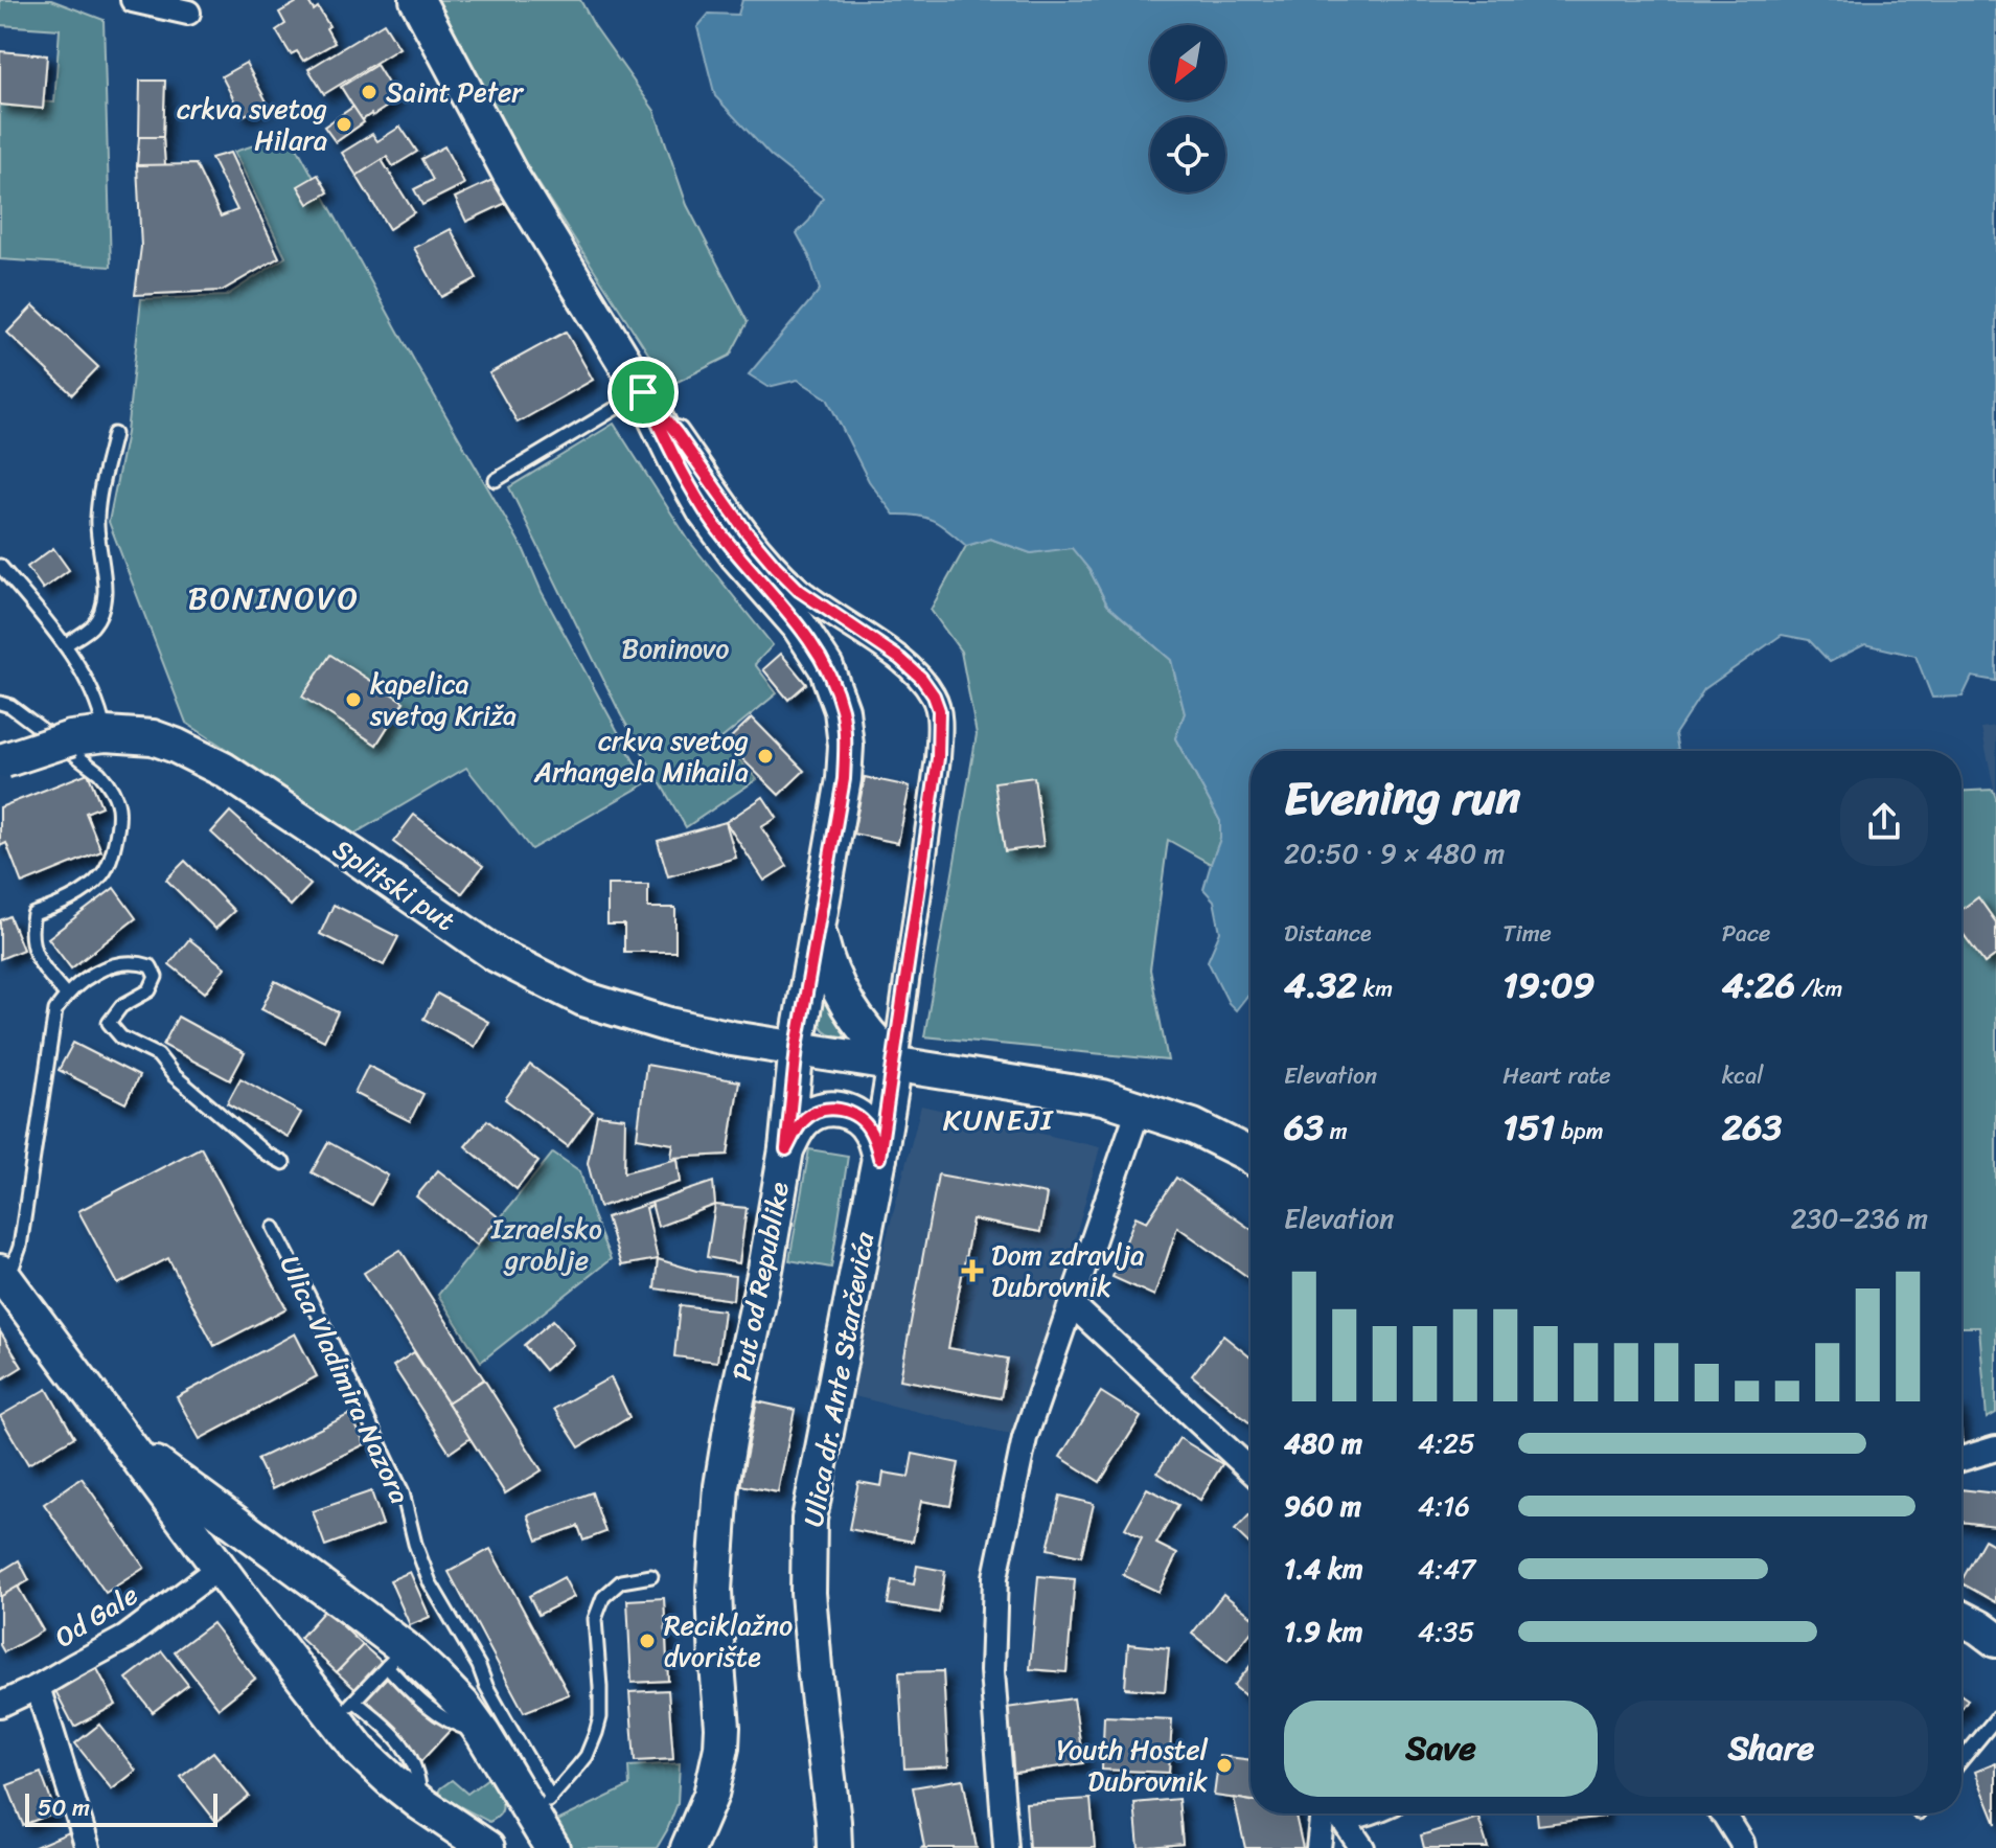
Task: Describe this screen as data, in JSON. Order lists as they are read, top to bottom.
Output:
{
  "streets": {
    "main road": [
      "Splitski put",
      "Put od Republike",
      "Ulica Vladimira Nazora",
      "Ulica dr. Ante Starčevića"
    ],
    "street": ["Od Gale"]
  },
  "crossings": [
    ["Splitski put", "Put od Republike"],
    ["Splitski put", "Ulica dr. Ante Starčevića"],
    ["Ulica Vladimira Nazora", "Od Gale"]
  ],
  "districts": ["BONINOVO", "KUNEJI"],
  "parks": ["Boninovo", "Izraelsko groblje"],
  "places": {
    "other": [
      "Saint Peter",
      "crkva svetog Hilara",
      "kapelica svetog Križa",
      "crkva svetog Arhangela Mihaila",
      "Reciklažno dvorište",
      "Youth Hostel Dubrovnik"
    ],
    "health": ["Dom zdravlja Dubrovnik"]
  },
  "scale_bar": "50 m",
  "north": "bottom left",
  "page": {
    "heading": ["Evening run", "20:50 · 9 × 480 m"],
    "stats": [
      ["Distance", "4.32 km"],
      ["Time", "19:09"],
      ["Pace", "4:26 /km"],
      ["Elevation", "63 m"],
      ["Heart rate", "151 bpm"],
      ["kcal", "263"]
    ],
    "chart": ["Elevation", "230–236 m"],
    "list": [
      {
        "name": "480 m",
        "note": "4:25"
      },
      {
        "name": "960 m",
        "note": "4:16"
      },
      {
        "name": "1.4 km",
        "note": "4:47"
      },
      {
        "name": "1.9 km",
        "note": "4:35"
      }
    ],
    "buttons": ["Save", "Share"],
    "scale": "50 m"
  }
}
